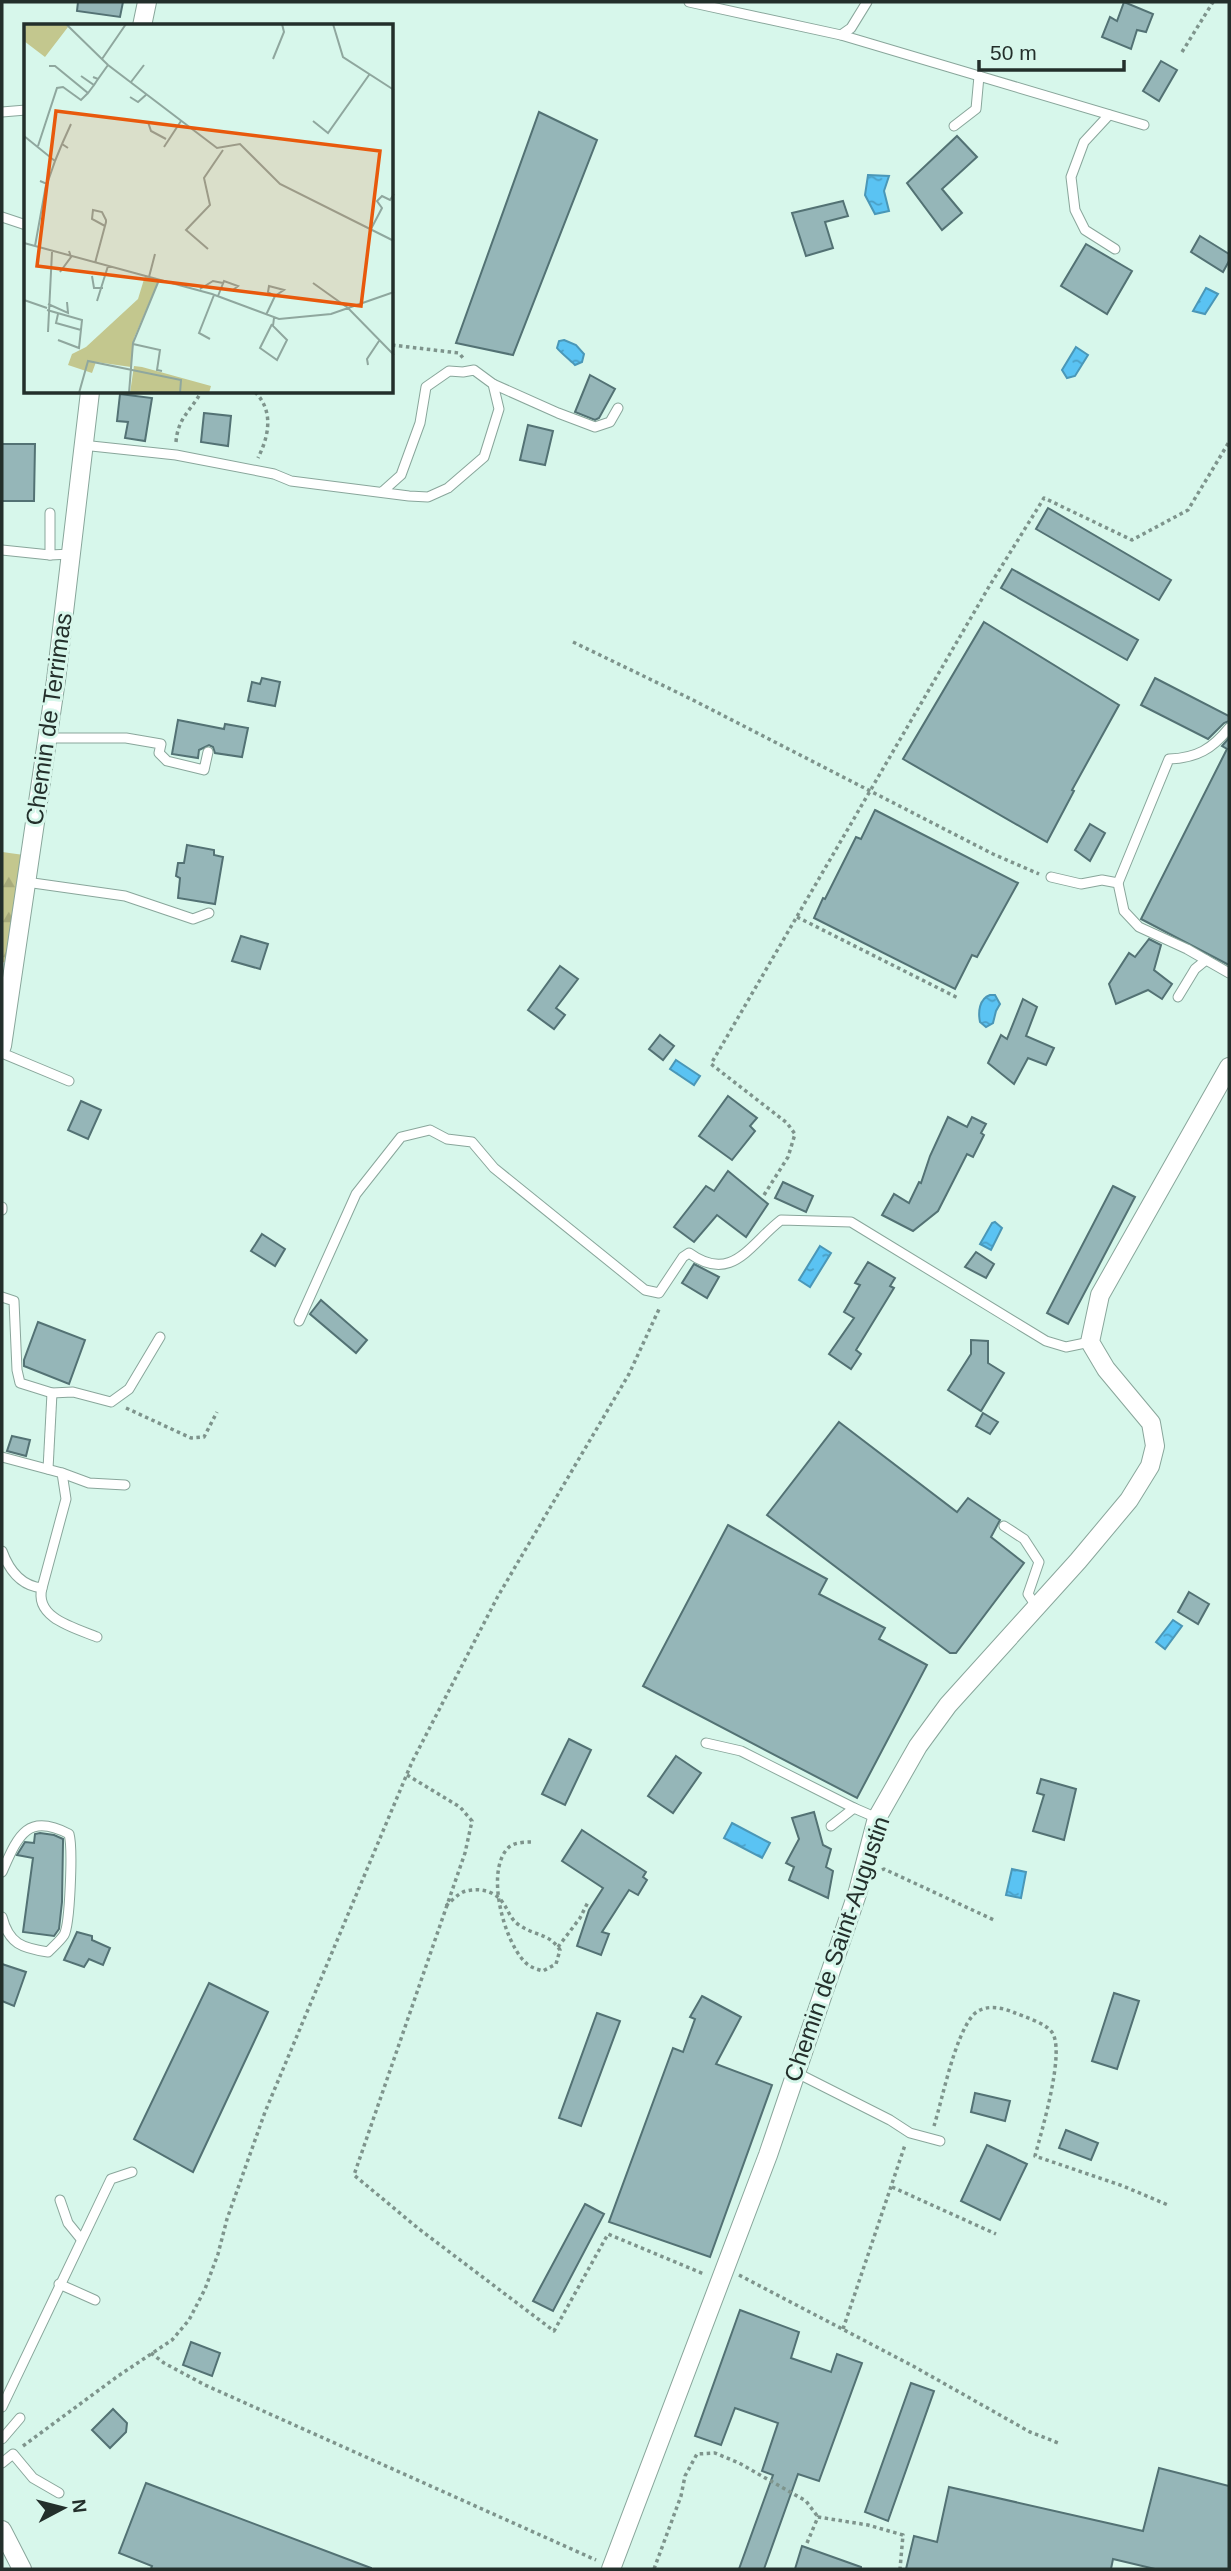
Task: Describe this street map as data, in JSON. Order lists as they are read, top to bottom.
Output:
{
  "streets": {
    "street": ["Chemin de Terrimas", "Chemin de Saint-Augustin"]
  },
  "scale_bar": "50 m",
  "north": "right"
}
